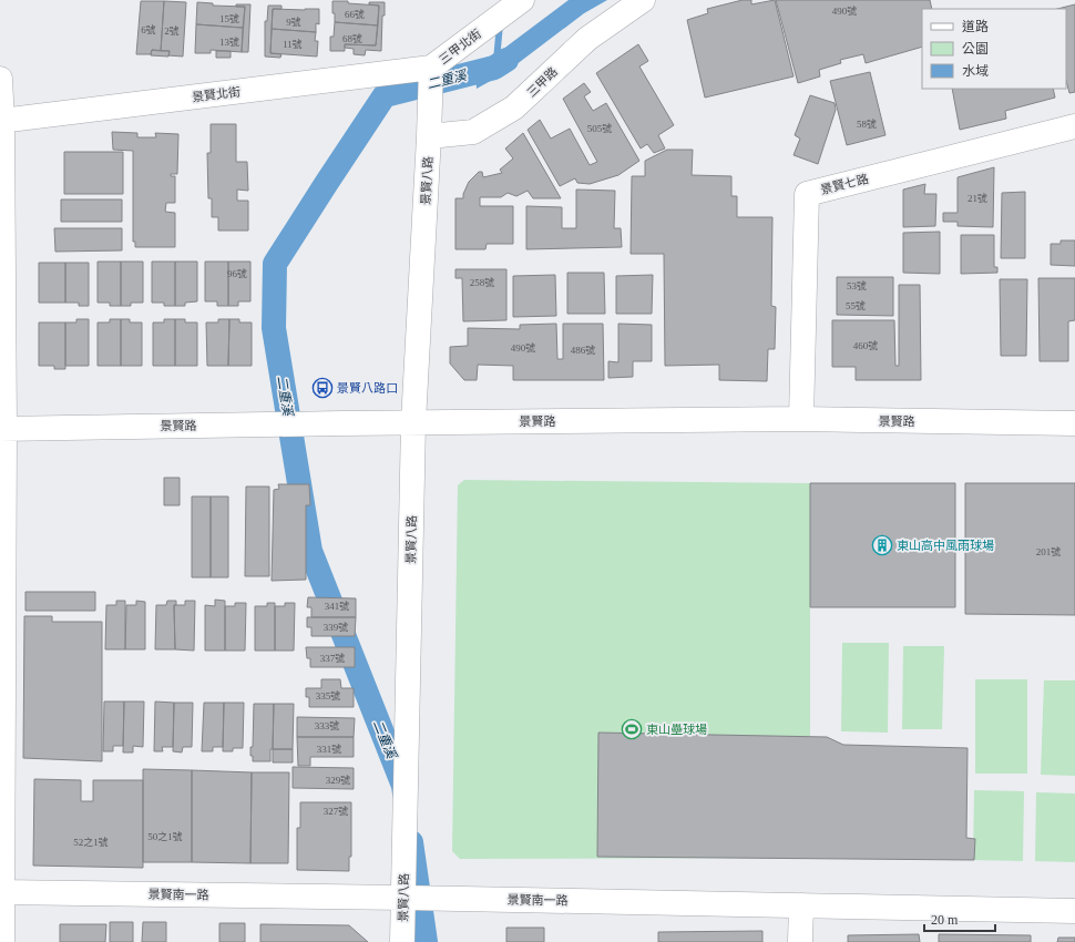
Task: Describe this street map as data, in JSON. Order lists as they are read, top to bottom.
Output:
{
  "streets": {
    "street": [
      "三甲北街",
      "三甲路",
      "景賢北街",
      "景賢八路",
      "景賢七路",
      "景賢路",
      "景賢南一路"
    ]
  },
  "crossings": [
    ["三甲北街", "三甲路"],
    ["三甲北街", "景賢北街"],
    ["三甲北街", "景賢八路"],
    ["三甲路", "景賢八路"],
    ["景賢八路", "景賢路"],
    ["景賢八路", "景賢南一路"],
    ["景賢七路", "景賢路"]
  ],
  "water": ["二重溪"],
  "places": {
    "bus stop": ["景賢八路口"],
    "building": ["東山高中風雨球場"],
    "sports": ["東山壘球場"]
  },
  "house_numbers": [
    "490號",
    "66號",
    "15號",
    "9號",
    "6號",
    "2號",
    "68號",
    "13號",
    "11號",
    "58號",
    "505號",
    "21號",
    "96號",
    "258號",
    "53號",
    "55號",
    "460號",
    "490號",
    "486號",
    "201號",
    "341號",
    "339號",
    "337號",
    "335號",
    "333號",
    "331號",
    "329號",
    "327號",
    "50之1號",
    "52之1號"
  ],
  "legend": ["道路", "公園", "水域"],
  "scale_bar": "20 m"
}
